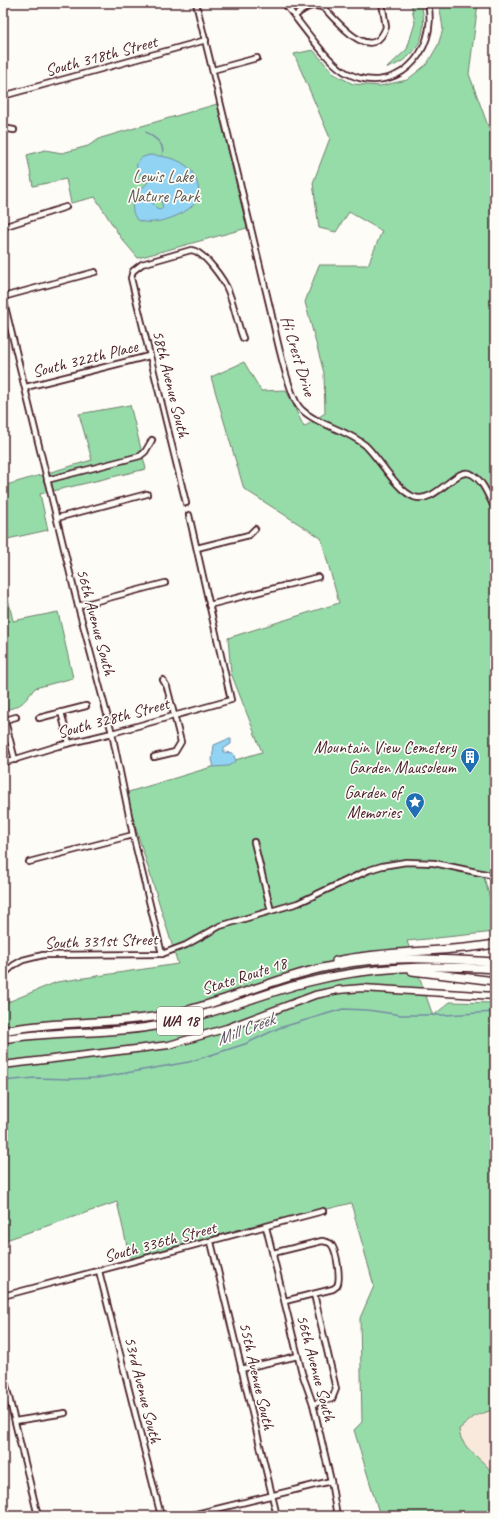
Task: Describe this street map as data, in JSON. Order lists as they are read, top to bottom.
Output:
{
  "streets": {
    "highway": ["State Route 18", "WA 18"],
    "street": [
      "South 318th Street",
      "Hi Crest Drive",
      "South 322th Place",
      "58th Avenue South",
      "56th Avenue South",
      "South 328th Street",
      "South 331st Street",
      "South 336th Street",
      "55th Avenue South",
      "53rd Avenue South"
    ]
  },
  "crossings": [
    ["South 322th Place", "58th Avenue South"],
    ["South 322th Place", "56th Avenue South"],
    ["56th Avenue South", "South 328th Street"],
    ["56th Avenue South", "South 331st Street"],
    ["56th Avenue South", "South 336th Street"],
    ["South 336th Street", "55th Avenue South"],
    ["South 336th Street", "53rd Avenue South"]
  ],
  "water": ["Mill Creek"],
  "parks": ["Lewis Lake Nature Park"],
  "places": {
    "building": ["Mountain View Cemetery Garden Mausoleum"],
    "place": ["Garden of Memories"]
  }
}
